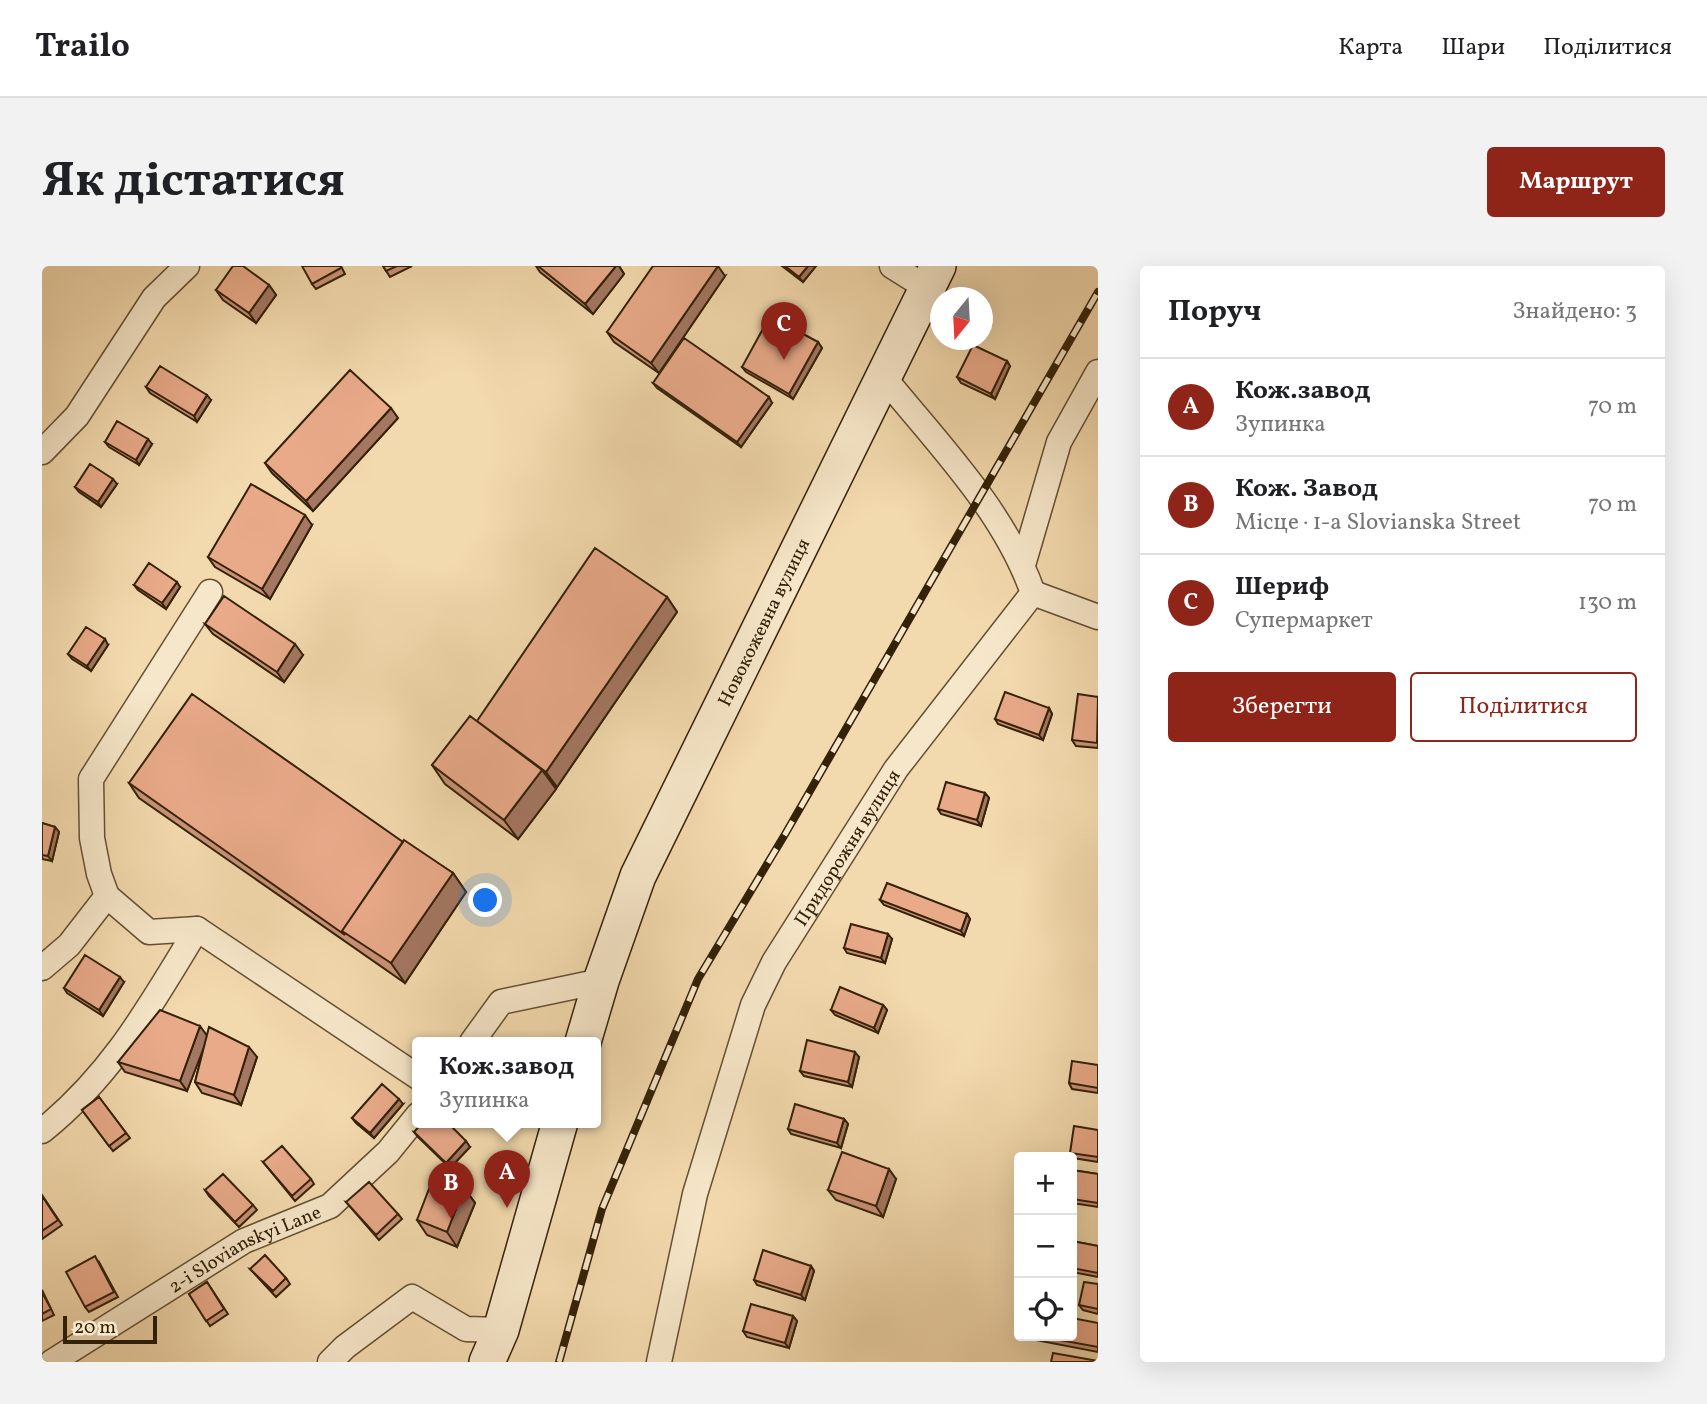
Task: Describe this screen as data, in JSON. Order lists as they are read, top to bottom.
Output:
{
  "streets": {
    "street": ["Новокожевна вулиця", "Придорожня вулиця", "2-i Slovianskyi Lane"]
  },
  "scale_bar": "20 m",
  "north": "bottom",
  "page": {
    "header": "Trailo",
    "nav": ["Карта", "Шари", "Поділитися"],
    "buttons": [
      "Маршрут",
      ["Зберегти", "Поділитися"]
    ],
    "title": "Як дістатися",
    "heading": ["Поруч", "Знайдено: 3"],
    "pins": ["C", "A", "B"],
    "list": [
      {
        "mark": "A",
        "name": "Кож.завод",
        "note": "Зупинка",
        "value": "70 m"
      },
      {
        "mark": "B",
        "name": "Кож. Завод",
        "note": "Місце · 1-a Slovianska Street",
        "value": "70 m"
      },
      {
        "mark": "C",
        "name": "Шериф",
        "note": "Супермаркет",
        "value": "130 m"
      }
    ],
    "popup": ["Кож.завод", "Зупинка"],
    "map_buttons": ["+", "−"],
    "scale": "20 m"
  }
}
